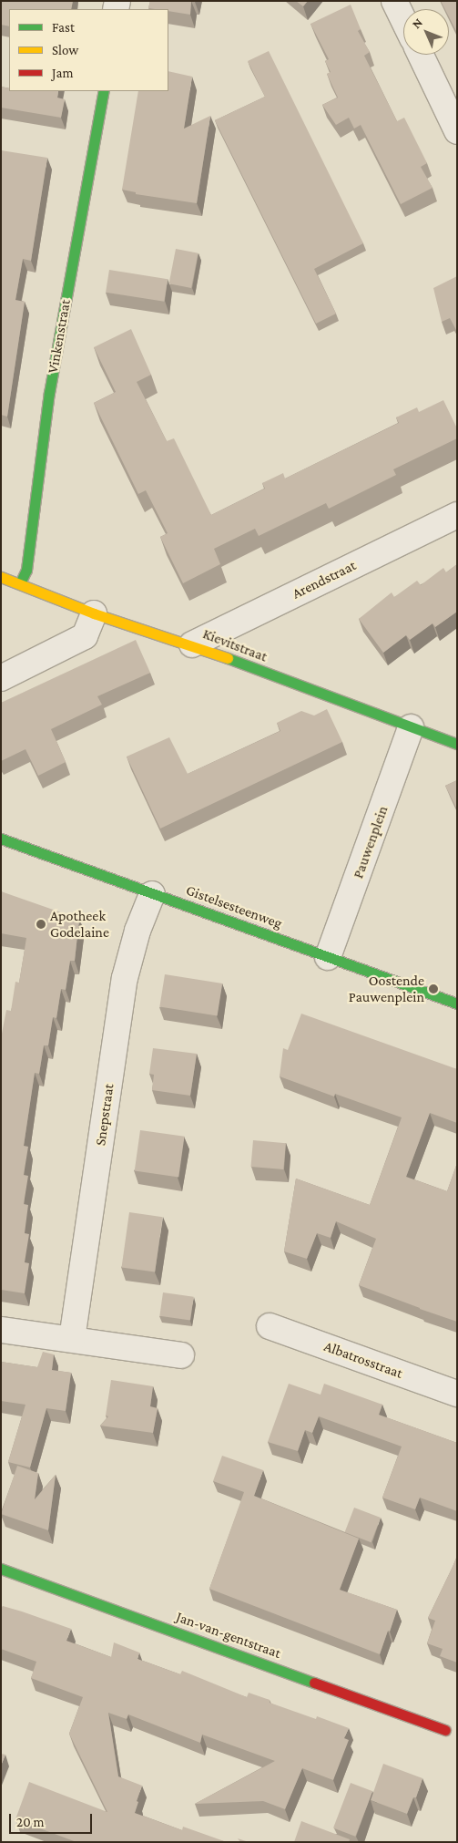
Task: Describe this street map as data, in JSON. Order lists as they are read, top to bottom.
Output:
{
  "streets": {
    "street": [
      "Vinkenstraat",
      "Arendstraat",
      "Kievitstraat",
      "Pauwenplein",
      "Gistelsesteenweg",
      "Snepstraat",
      "Albatrosstraat",
      "Jan-van-gentstraat"
    ]
  },
  "crossings": [
    ["Vinkenstraat", "Kievitstraat"],
    ["Arendstraat", "Kievitstraat"],
    ["Kievitstraat", "Pauwenplein"],
    ["Pauwenplein", "Gistelsesteenweg"],
    ["Gistelsesteenweg", "Snepstraat"]
  ],
  "places": ["Apotheek Godelaine", "Oostende Pauwenplein"],
  "legend": ["Fast", "Slow", "Jam"],
  "scale_bar": "20 m",
  "north": "top left"
}
